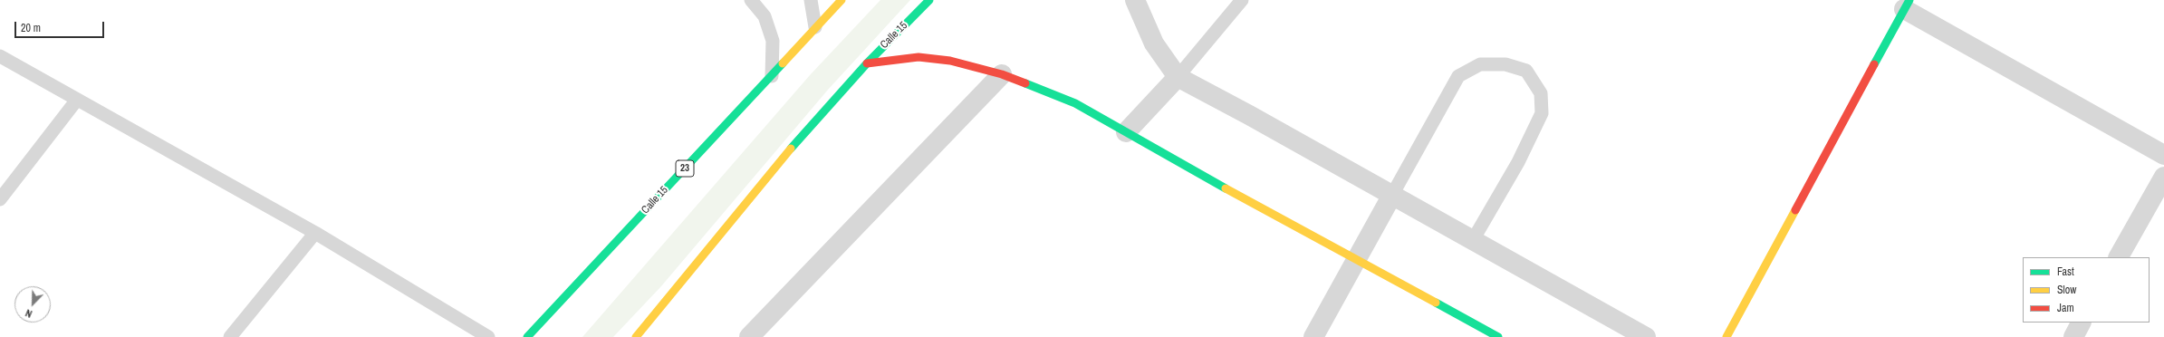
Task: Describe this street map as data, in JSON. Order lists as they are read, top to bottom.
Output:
{
  "streets": {
    "street": ["Calle 15", "23"]
  },
  "legend": ["Fast", "Slow", "Jam"],
  "scale_bar": "20 m",
  "north": "bottom left"
}
